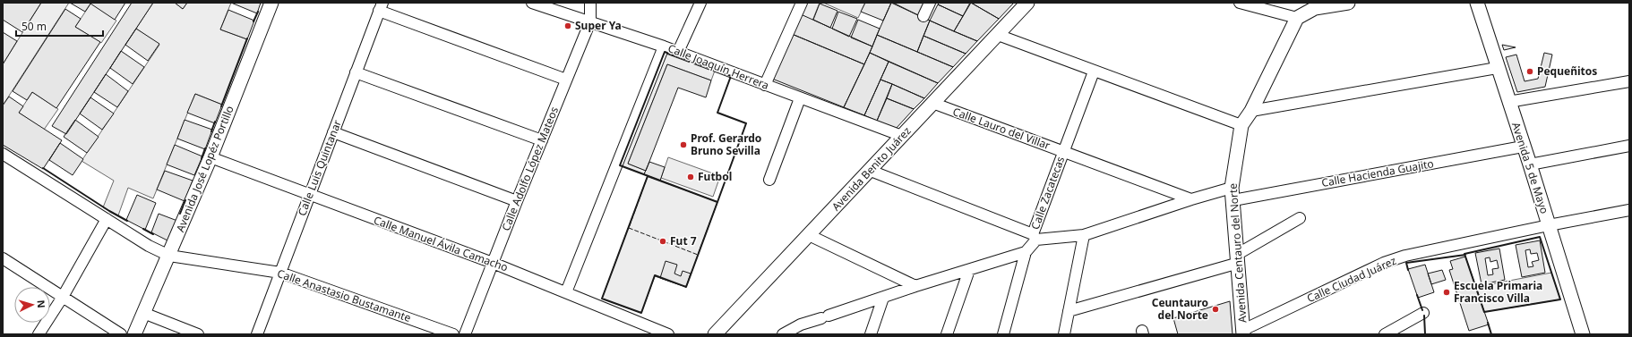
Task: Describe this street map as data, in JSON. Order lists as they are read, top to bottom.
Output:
{
  "streets": {
    "street": [
      "Calle Joaquín Herrera",
      "Calle Lauro del Villar",
      "Calle Luis Quintanar",
      "Avenida 5 de Mayo",
      "Avenida José Lopéz Portillo",
      "Calle Adolfo López Mateos",
      "Avenida Benito Juárez",
      "Calle Hacienda Guajito",
      "Calle Zacatecas",
      "Calle Manuel Ávila Camacho",
      "Avenida Centauro del Norte",
      "Calle Ciudad Juárez",
      "Calle Anastasio Bustamante"
    ]
  },
  "crossings": [
    ["Calle Joaquín Herrera", "Calle Adolfo López Mateos"],
    ["Calle Joaquín Herrera", "Avenida Benito Juárez"],
    ["Calle Lauro del Villar", "Avenida Benito Juárez"],
    ["Calle Lauro del Villar", "Calle Hacienda Guajito"],
    ["Calle Lauro del Villar", "Calle Zacatecas"],
    ["Calle Luis Quintanar", "Calle Manuel Ávila Camacho"],
    ["Calle Luis Quintanar", "Calle Anastasio Bustamante"],
    ["Avenida 5 de Mayo", "Calle Hacienda Guajito"],
    ["Avenida 5 de Mayo", "Calle Ciudad Juárez"],
    ["Avenida José Lopéz Portillo", "Calle Manuel Ávila Camacho"],
    ["Avenida José Lopéz Portillo", "Calle Anastasio Bustamante"],
    ["Calle Adolfo López Mateos", "Calle Manuel Ávila Camacho"],
    ["Calle Hacienda Guajito", "Calle Zacatecas"],
    ["Calle Hacienda Guajito", "Avenida Centauro del Norte"],
    ["Avenida Centauro del Norte", "Calle Ciudad Juárez"]
  ],
  "places": [
    "Super Ya",
    "Pequeñitos",
    "Prof. Gerardo Bruno Sevilla",
    "Futbol",
    "Fut 7",
    "Escuela Primaria Francisco Villa",
    "Ceuntauro del Norte"
  ],
  "scale_bar": "50 m",
  "north": "right"
}
